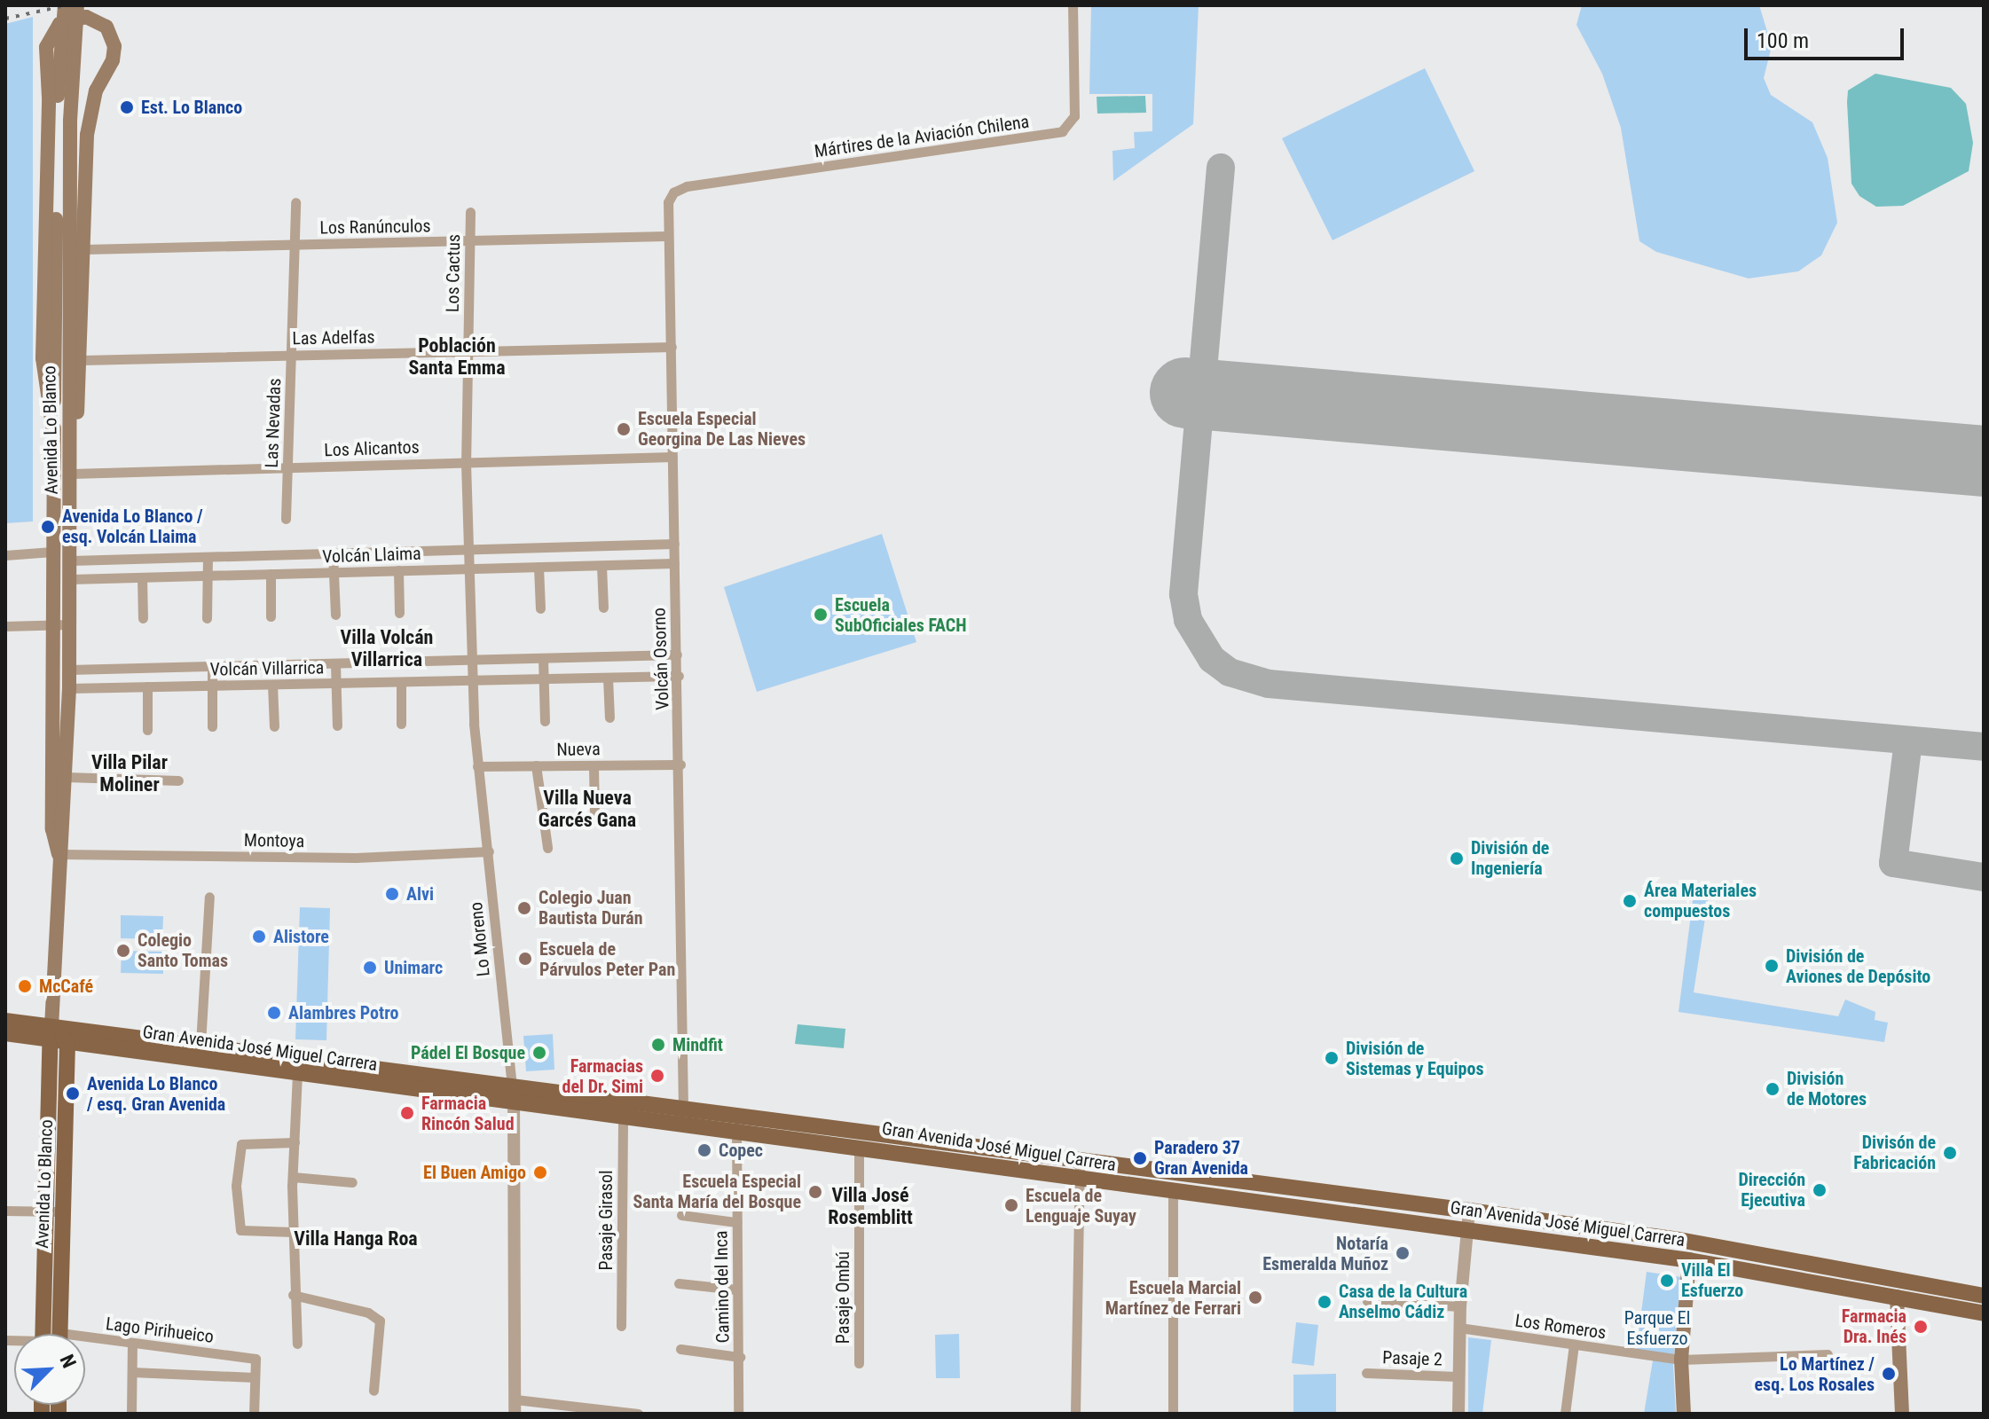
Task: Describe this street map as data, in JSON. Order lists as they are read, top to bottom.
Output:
{
  "streets": {
    "main road": ["Avenida Lo Blanco", "Gran Avenida José Miguel Carrera"],
    "street": [
      "Mártires de la Aviación Chilena",
      "Los Ranúnculos",
      "Los Cactus",
      "Las Adelfas",
      "Las Nevadas",
      "Los Alicantos",
      "Volcán Llaima",
      "Volcán Osorno",
      "Volcán Villarrica",
      "Nueva",
      "Montoya",
      "Lo Moreno",
      "Pasaje Girasol",
      "Camino del Inca",
      "Pasaje Ombú",
      "Los Romeros",
      "Lago Pirihueico",
      "Pasaje 2"
    ]
  },
  "crossings": [
    ["Mártires de la Aviación Chilena", "Volcán Osorno"],
    ["Los Ranúnculos", "Los Cactus"],
    ["Los Ranúnculos", "Las Nevadas"],
    ["Los Ranúnculos", "Avenida Lo Blanco"],
    ["Los Ranúnculos", "Volcán Osorno"],
    ["Los Cactus", "Las Adelfas"],
    ["Los Cactus", "Los Alicantos"],
    ["Los Cactus", "Lo Moreno"],
    ["Las Adelfas", "Las Nevadas"],
    ["Las Adelfas", "Volcán Osorno"],
    ["Las Nevadas", "Los Alicantos"],
    ["Avenida Lo Blanco", "Los Alicantos"],
    ["Avenida Lo Blanco", "Volcán Llaima"],
    ["Avenida Lo Blanco", "Volcán Villarrica"],
    ["Avenida Lo Blanco", "Montoya"],
    ["Avenida Lo Blanco", "Gran Avenida José Miguel Carrera"],
    ["Los Alicantos", "Volcán Osorno"],
    ["Los Alicantos", "Lo Moreno"],
    ["Volcán Llaima", "Volcán Osorno"],
    ["Volcán Llaima", "Lo Moreno"],
    ["Volcán Osorno", "Volcán Villarrica"],
    ["Volcán Osorno", "Nueva"],
    ["Volcán Osorno", "Gran Avenida José Miguel Carrera"],
    ["Volcán Villarrica", "Lo Moreno"],
    ["Nueva", "Lo Moreno"],
    ["Montoya", "Lo Moreno"],
    ["Lo Moreno", "Gran Avenida José Miguel Carrera"],
    ["Gran Avenida José Miguel Carrera", "Pasaje Girasol"],
    ["Gran Avenida José Miguel Carrera", "Camino del Inca"],
    ["Gran Avenida José Miguel Carrera", "Pasaje Ombú"]
  ],
  "districts": [
    "Población Santa Emma",
    "Villa Volcán Villarrica",
    "Villa Pilar Moliner",
    "Villa Nueva Garcés Gana",
    "Villa José Rosemblitt",
    "Villa Hanga Roa"
  ],
  "parks": ["Parque El Esfuerzo"],
  "places": [
    "Est. Lo Blanco",
    "Escuela Especial Georgina De Las Nieves",
    "Avenida Lo Blanco / esq. Volcán Llaima",
    "Escuela SubOficiales FACH",
    "División de Ingeniería",
    "Alvi",
    "Área Materiales compuestos",
    "Colegio Juan Bautista Durán",
    "Alistore",
    "Colegio Santo Tomas",
    "Escuela de Párvulos Peter Pan",
    "División de Aviones de Depósito",
    "Unimarc",
    "McCafé",
    "Alambres Potro",
    "Mindfit",
    "Pádel El Bosque",
    "División de Sistemas y Equipos",
    "Farmacias del Dr. Simi",
    "División de Motores",
    "Avenida Lo Blanco / esq. Gran Avenida",
    "Farmacia Rincón Salud",
    "Copec",
    "Divisón de Fabricación",
    "Paradero 37 Gran Avenida",
    "El Buen Amigo",
    "Dirección Ejecutiva",
    "Escuela Especial Santa María del Bosque",
    "Escuela de Lenguaje Suyay",
    "Notaría Esmeralda Muñoz",
    "Villa El Esfuerzo",
    "Escuela Marcial Martínez de Ferrari",
    "Casa de la Cultura Anselmo Cádiz",
    "Farmacia Dra. Inés",
    "Lo Martínez / esq. Los Rosales"
  ],
  "scale_bar": "100 m",
  "north": "top right"
}
